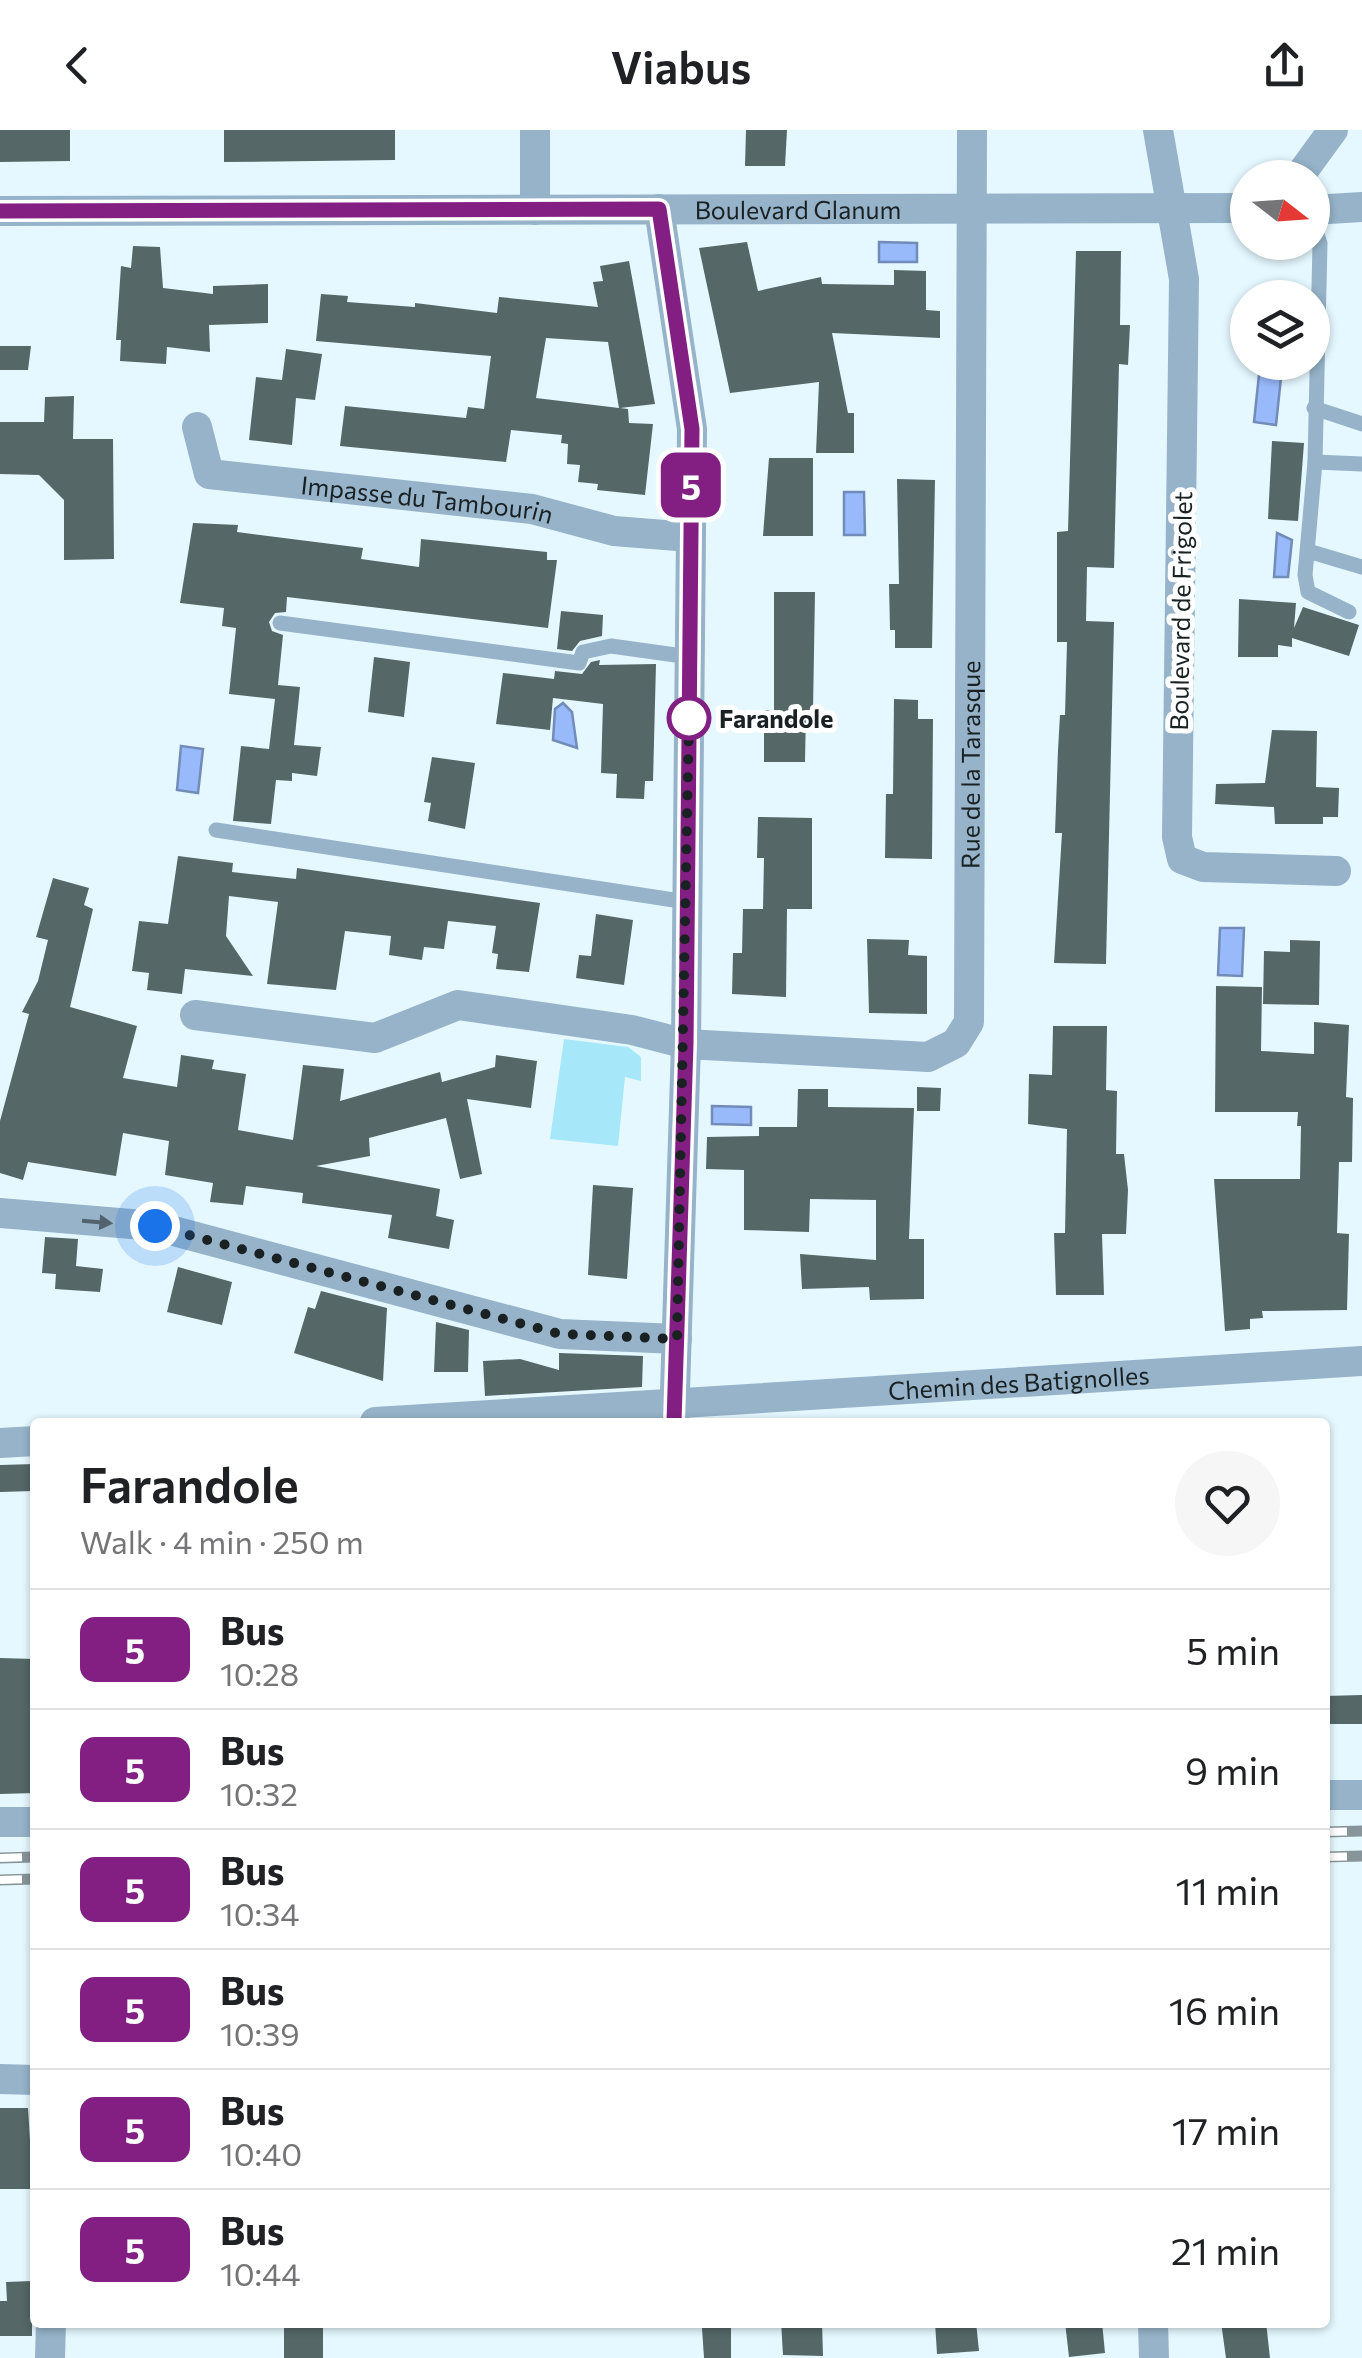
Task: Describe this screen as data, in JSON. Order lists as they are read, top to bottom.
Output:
{
  "streets": {
    "street": [
      "Boulevard Glanum",
      "Impasse du Tambourin",
      "Boulevard de Frigolet",
      "Rue de la Tarasque",
      "Chemin des Batignolles"
    ]
  },
  "crossings": [
    ["Boulevard Glanum", "Boulevard de Frigolet"],
    ["Boulevard Glanum", "Rue de la Tarasque"]
  ],
  "places": ["Farandole"],
  "lines": ["bus line 5"],
  "north": "right",
  "page": {
    "header": "Viabus",
    "on_map": "5",
    "heading": ["Farandole", "Walk · 4 min · 250 m"],
    "list": [
      {
        "mark": "5",
        "name": "Bus",
        "note": "10:28",
        "value": "5 min"
      },
      {
        "mark": "5",
        "name": "Bus",
        "note": "10:32",
        "value": "9 min"
      },
      {
        "mark": "5",
        "name": "Bus",
        "note": "10:34",
        "value": "11 min"
      },
      {
        "mark": "5",
        "name": "Bus",
        "note": "10:39",
        "value": "16 min"
      },
      {
        "mark": "5",
        "name": "Bus",
        "note": "10:40",
        "value": "17 min"
      },
      {
        "mark": "5",
        "name": "Bus",
        "note": "10:44",
        "value": "21 min"
      }
    ]
  }
}
